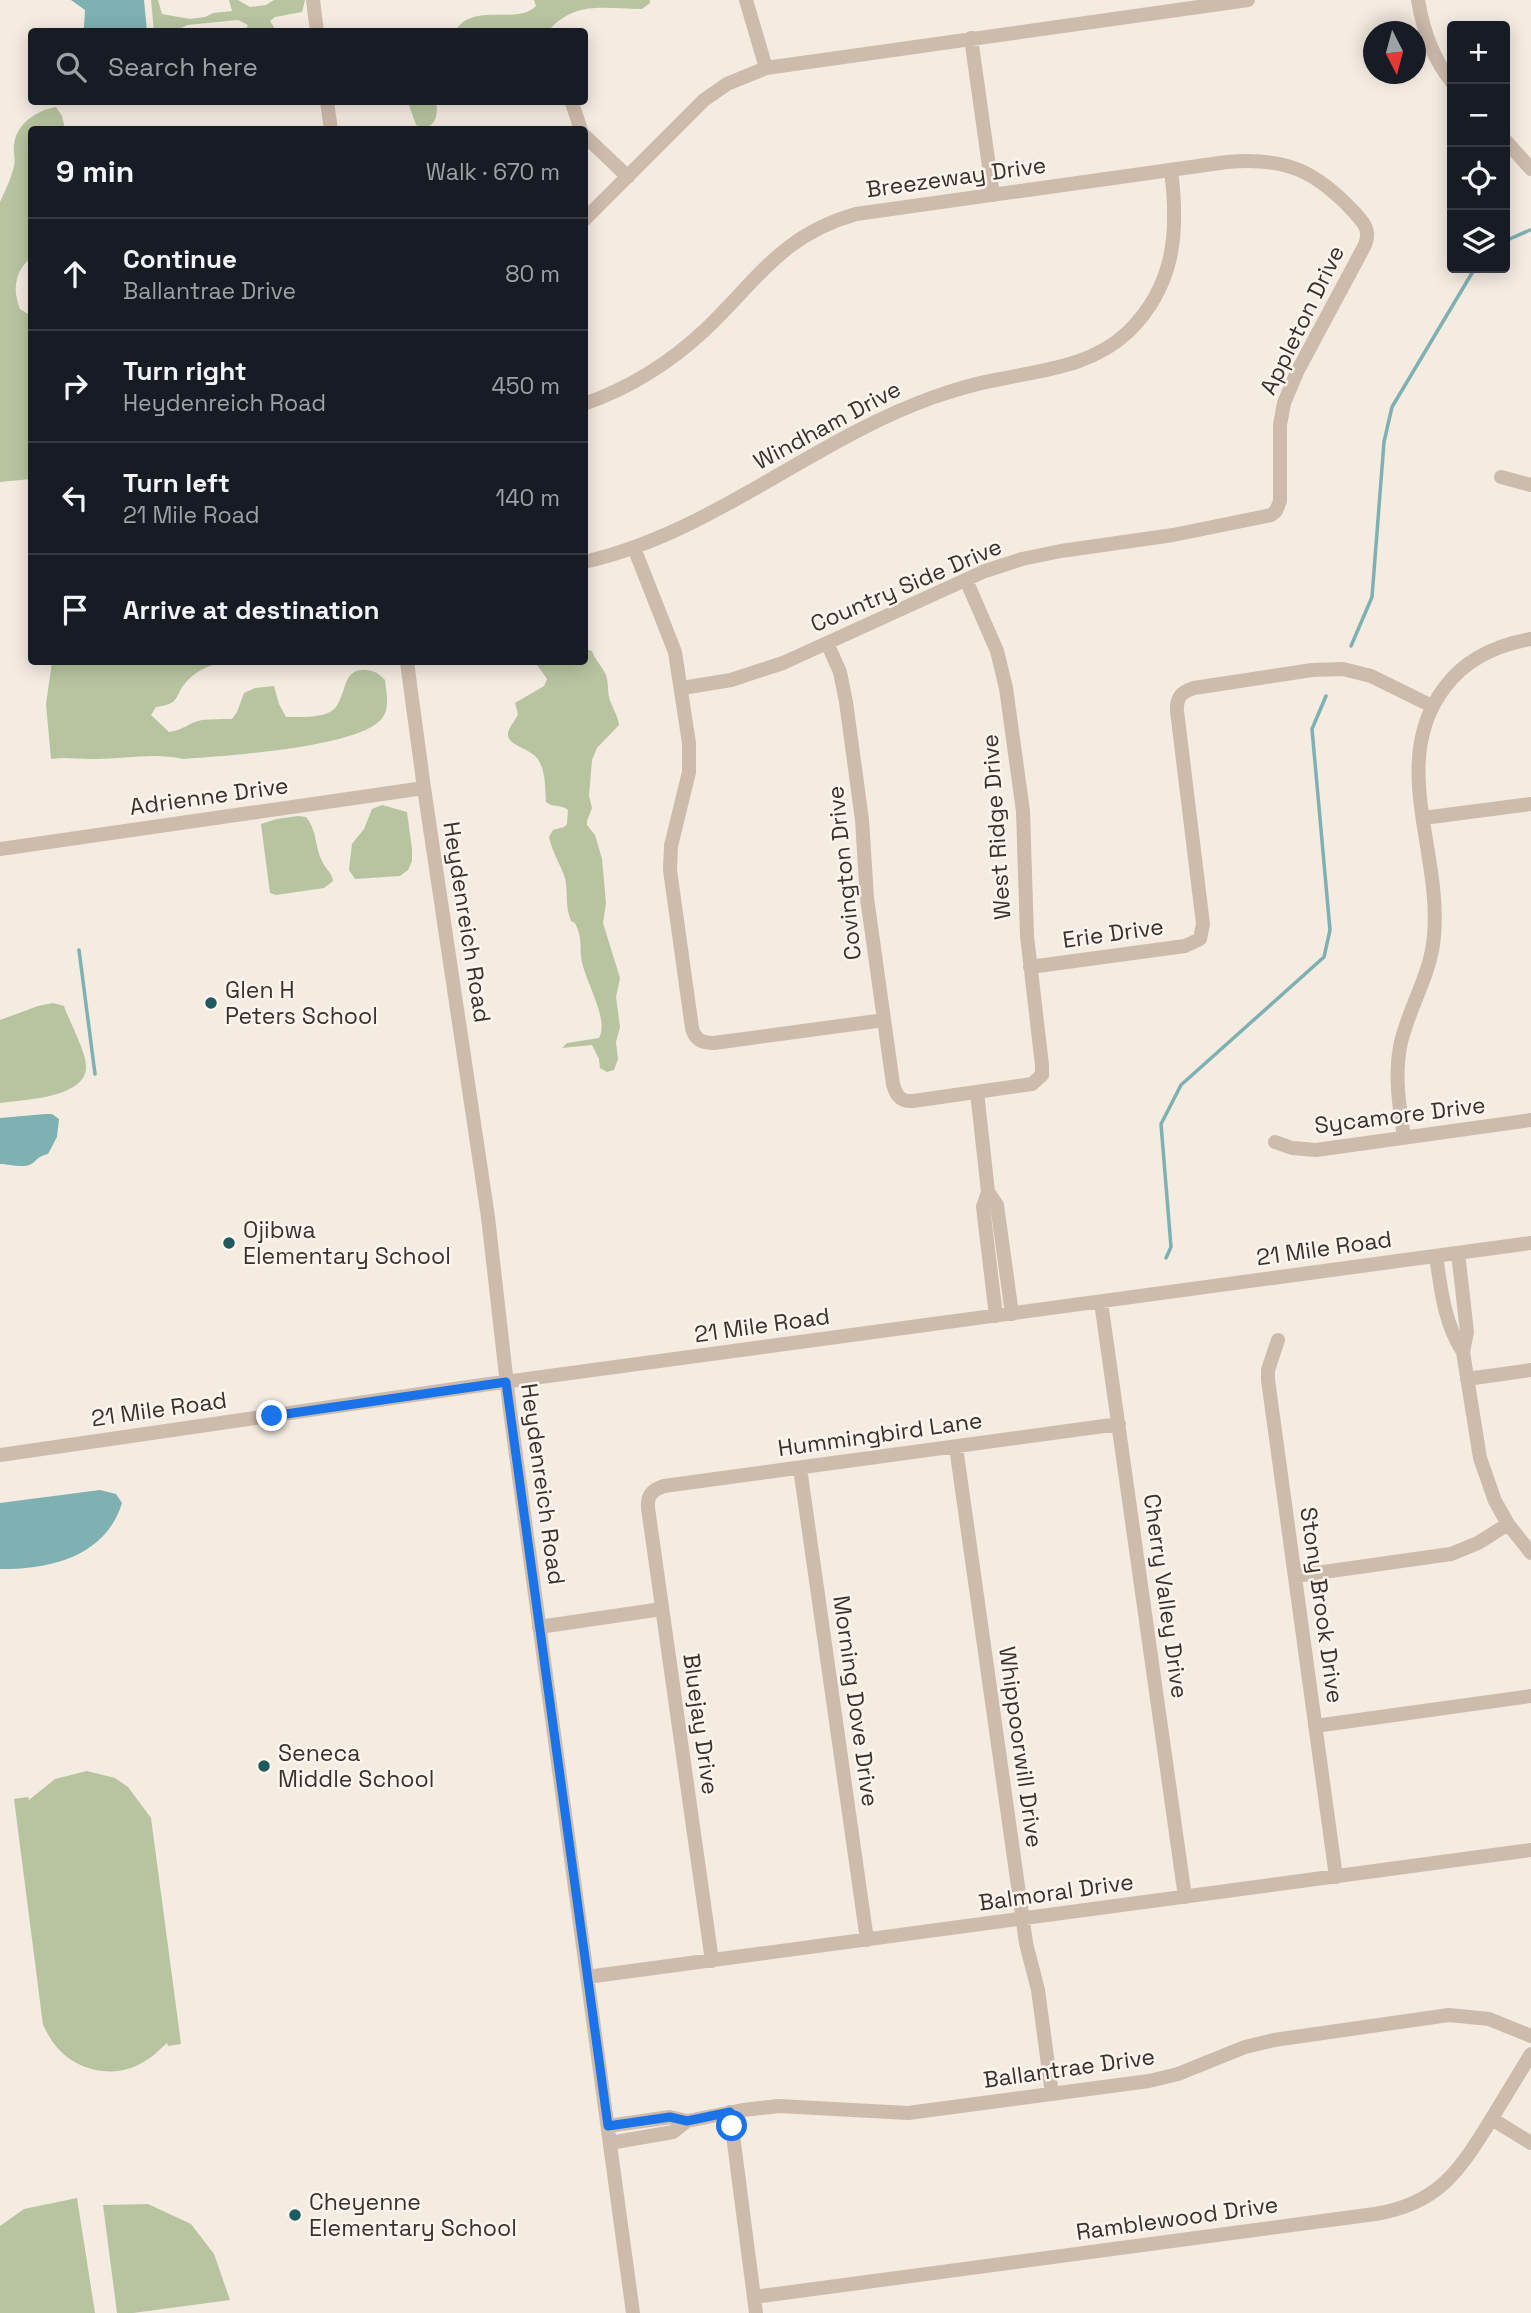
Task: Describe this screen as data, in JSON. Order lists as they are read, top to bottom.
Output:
{
  "streets": {
    "street": [
      "Breezeway Drive",
      "Appleton Drive",
      "Windham Drive",
      "Country Side Drive",
      "Adrienne Drive",
      "West Ridge Drive",
      "Covington Drive",
      "Heydenreich Road",
      "Erie Drive",
      "Sycamore Drive",
      "21 Mile Road",
      "Hummingbird Lane",
      "Cherry Valley Drive",
      "Stony Brook Drive",
      "Morning Dove Drive",
      "Bluejay Drive",
      "Whippoorwill Drive",
      "Balmoral Drive",
      "Ballantrae Drive",
      "Ramblewood Drive"
    ]
  },
  "crossings": [
    ["Breezeway Drive", "Appleton Drive"],
    ["Breezeway Drive", "Windham Drive"],
    ["Appleton Drive", "Country Side Drive"],
    ["Country Side Drive", "West Ridge Drive"],
    ["Country Side Drive", "Covington Drive"],
    ["Adrienne Drive", "Heydenreich Road"],
    ["West Ridge Drive", "Covington Drive"],
    ["West Ridge Drive", "Erie Drive"],
    ["Heydenreich Road", "21 Mile Road"],
    ["Heydenreich Road", "Balmoral Drive"],
    ["Heydenreich Road", "Ballantrae Drive"],
    ["21 Mile Road", "Cherry Valley Drive"],
    ["Hummingbird Lane", "Cherry Valley Drive"],
    ["Hummingbird Lane", "Morning Dove Drive"],
    ["Hummingbird Lane", "Bluejay Drive"],
    ["Hummingbird Lane", "Whippoorwill Drive"],
    ["Cherry Valley Drive", "Balmoral Drive"],
    ["Stony Brook Drive", "Balmoral Drive"],
    ["Morning Dove Drive", "Balmoral Drive"],
    ["Bluejay Drive", "Balmoral Drive"],
    ["Whippoorwill Drive", "Balmoral Drive"],
    ["Whippoorwill Drive", "Ballantrae Drive"]
  ],
  "places": [
    "Glen H Peters School",
    "Ojibwa Elementary School",
    "Seneca Middle School",
    "Cheyenne Elementary School"
  ],
  "north": "bottom",
  "page": {
    "map_buttons": ["+", "−"],
    "search": "Search here",
    "heading": ["9 min", "Walk · 670 m"],
    "list": [
      ["Continue", "Ballantrae Drive", "80 m"],
      ["Turn right", "Heydenreich Road", "450 m"],
      ["Turn left", "21 Mile Road", "140 m"],
      "Arrive at destination"
    ]
  }
}
